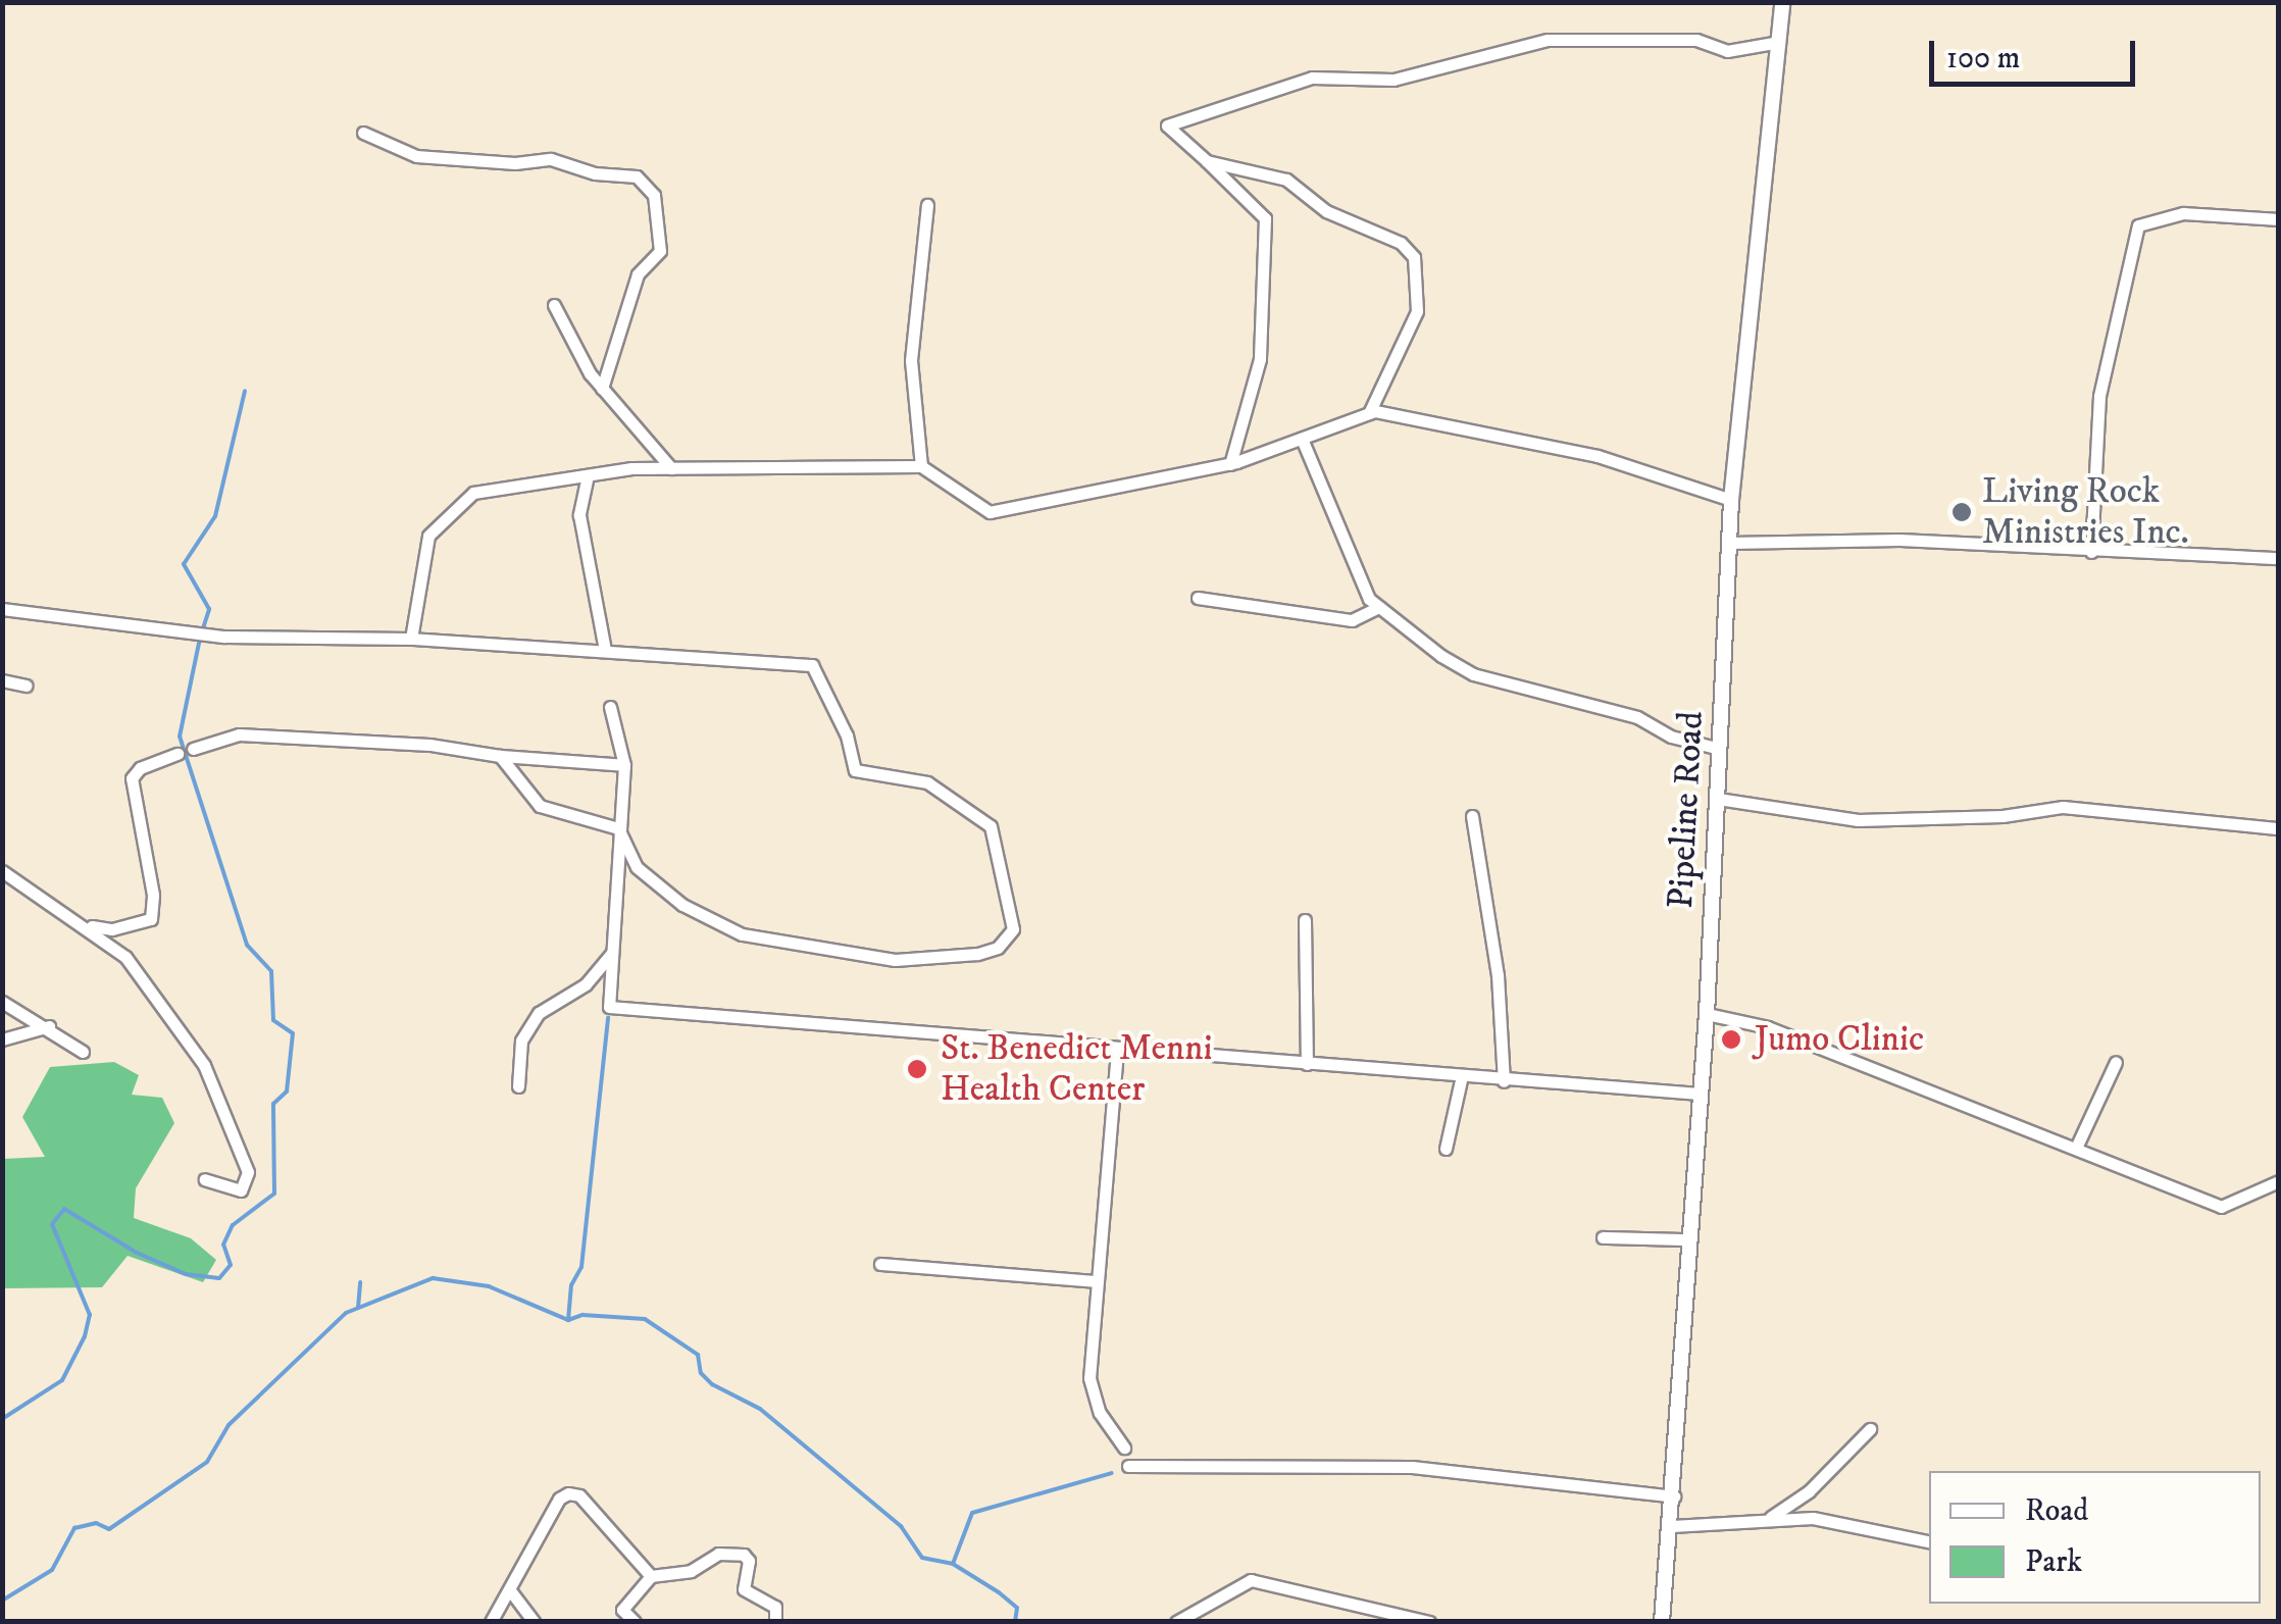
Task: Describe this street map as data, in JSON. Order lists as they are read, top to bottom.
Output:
{
  "streets": {
    "street": ["Pipeline Road"]
  },
  "places": ["Living Rock Ministries Inc.", "Jumo Clinic", "St. Benedict Menni Health Center"],
  "legend": ["Road", "Park"],
  "scale_bar": "100 m"
}
